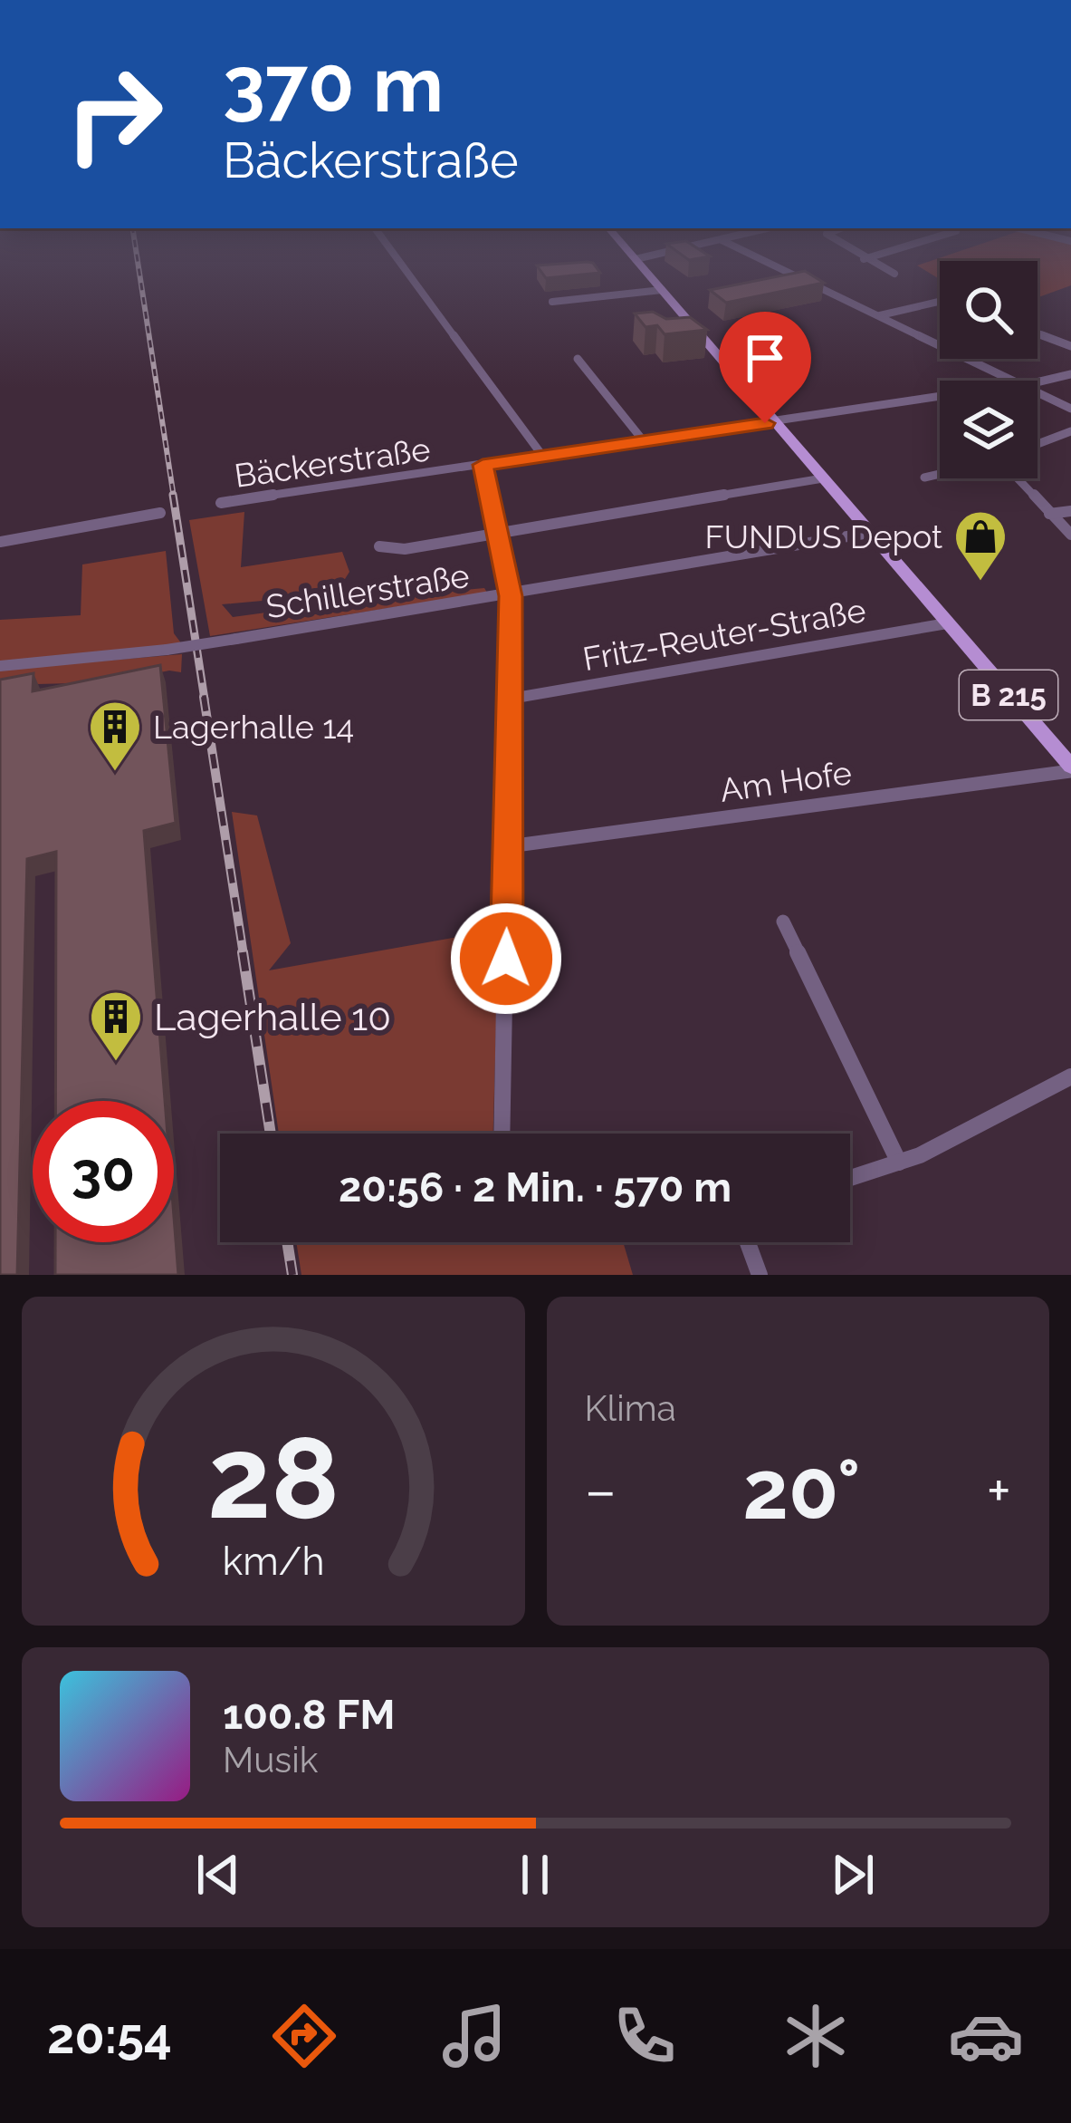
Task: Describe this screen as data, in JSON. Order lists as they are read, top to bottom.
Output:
{
  "streets": {
    "main road": ["B 215"],
    "street": [
      "Bäckerstraße",
      "Schillerstraße",
      "Fritz-Reuter-Straße",
      "Am Hofe"
    ]
  },
  "crossings": [
    ["Bäckerstraße", "B 215"],
    ["Schillerstraße", "B 215"],
    ["Fritz-Reuter-Straße", "B 215"],
    ["B 215", "Am Hofe"]
  ],
  "places": {
    "shop": ["FUNDUS Depot"],
    "building": ["Lagerhalle 14", "Lagerhalle 10"]
  },
  "page": {
    "turn": ["370 m", "Bäckerstraße"],
    "limit": "30",
    "trip": "20:56 · 2 Min. · 570 m",
    "tile": "Klima",
    "heat": ["−", "20°", "+"],
    "song": ["100.8 FM", "Musik"],
    "tabs": "20:54",
    "gauge": ["28", "km/h"]
  }
}
